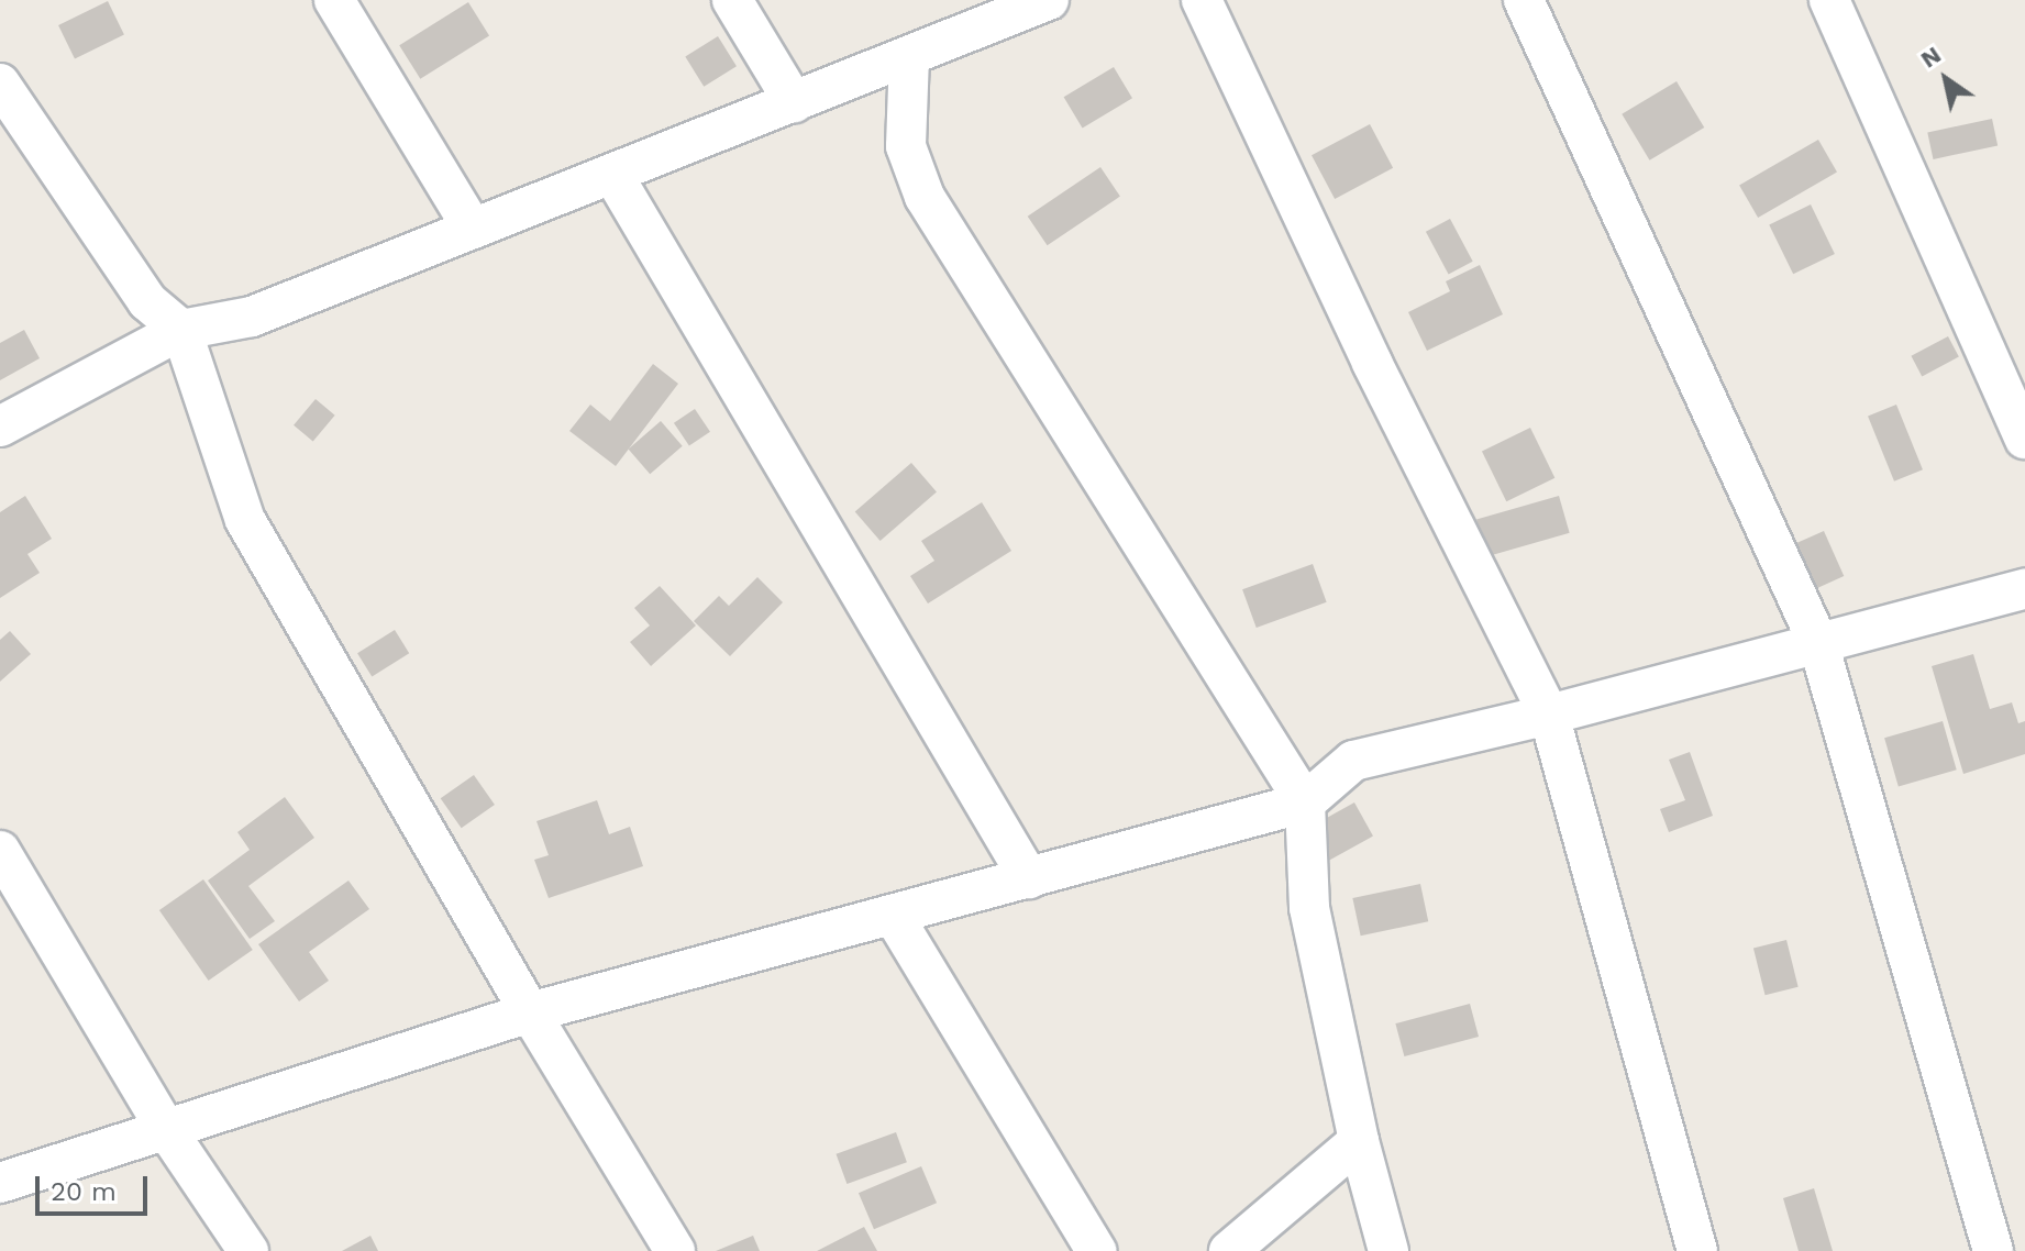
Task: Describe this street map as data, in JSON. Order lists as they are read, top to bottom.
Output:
{
  "scale_bar": "20 m",
  "north": "top left"
}
